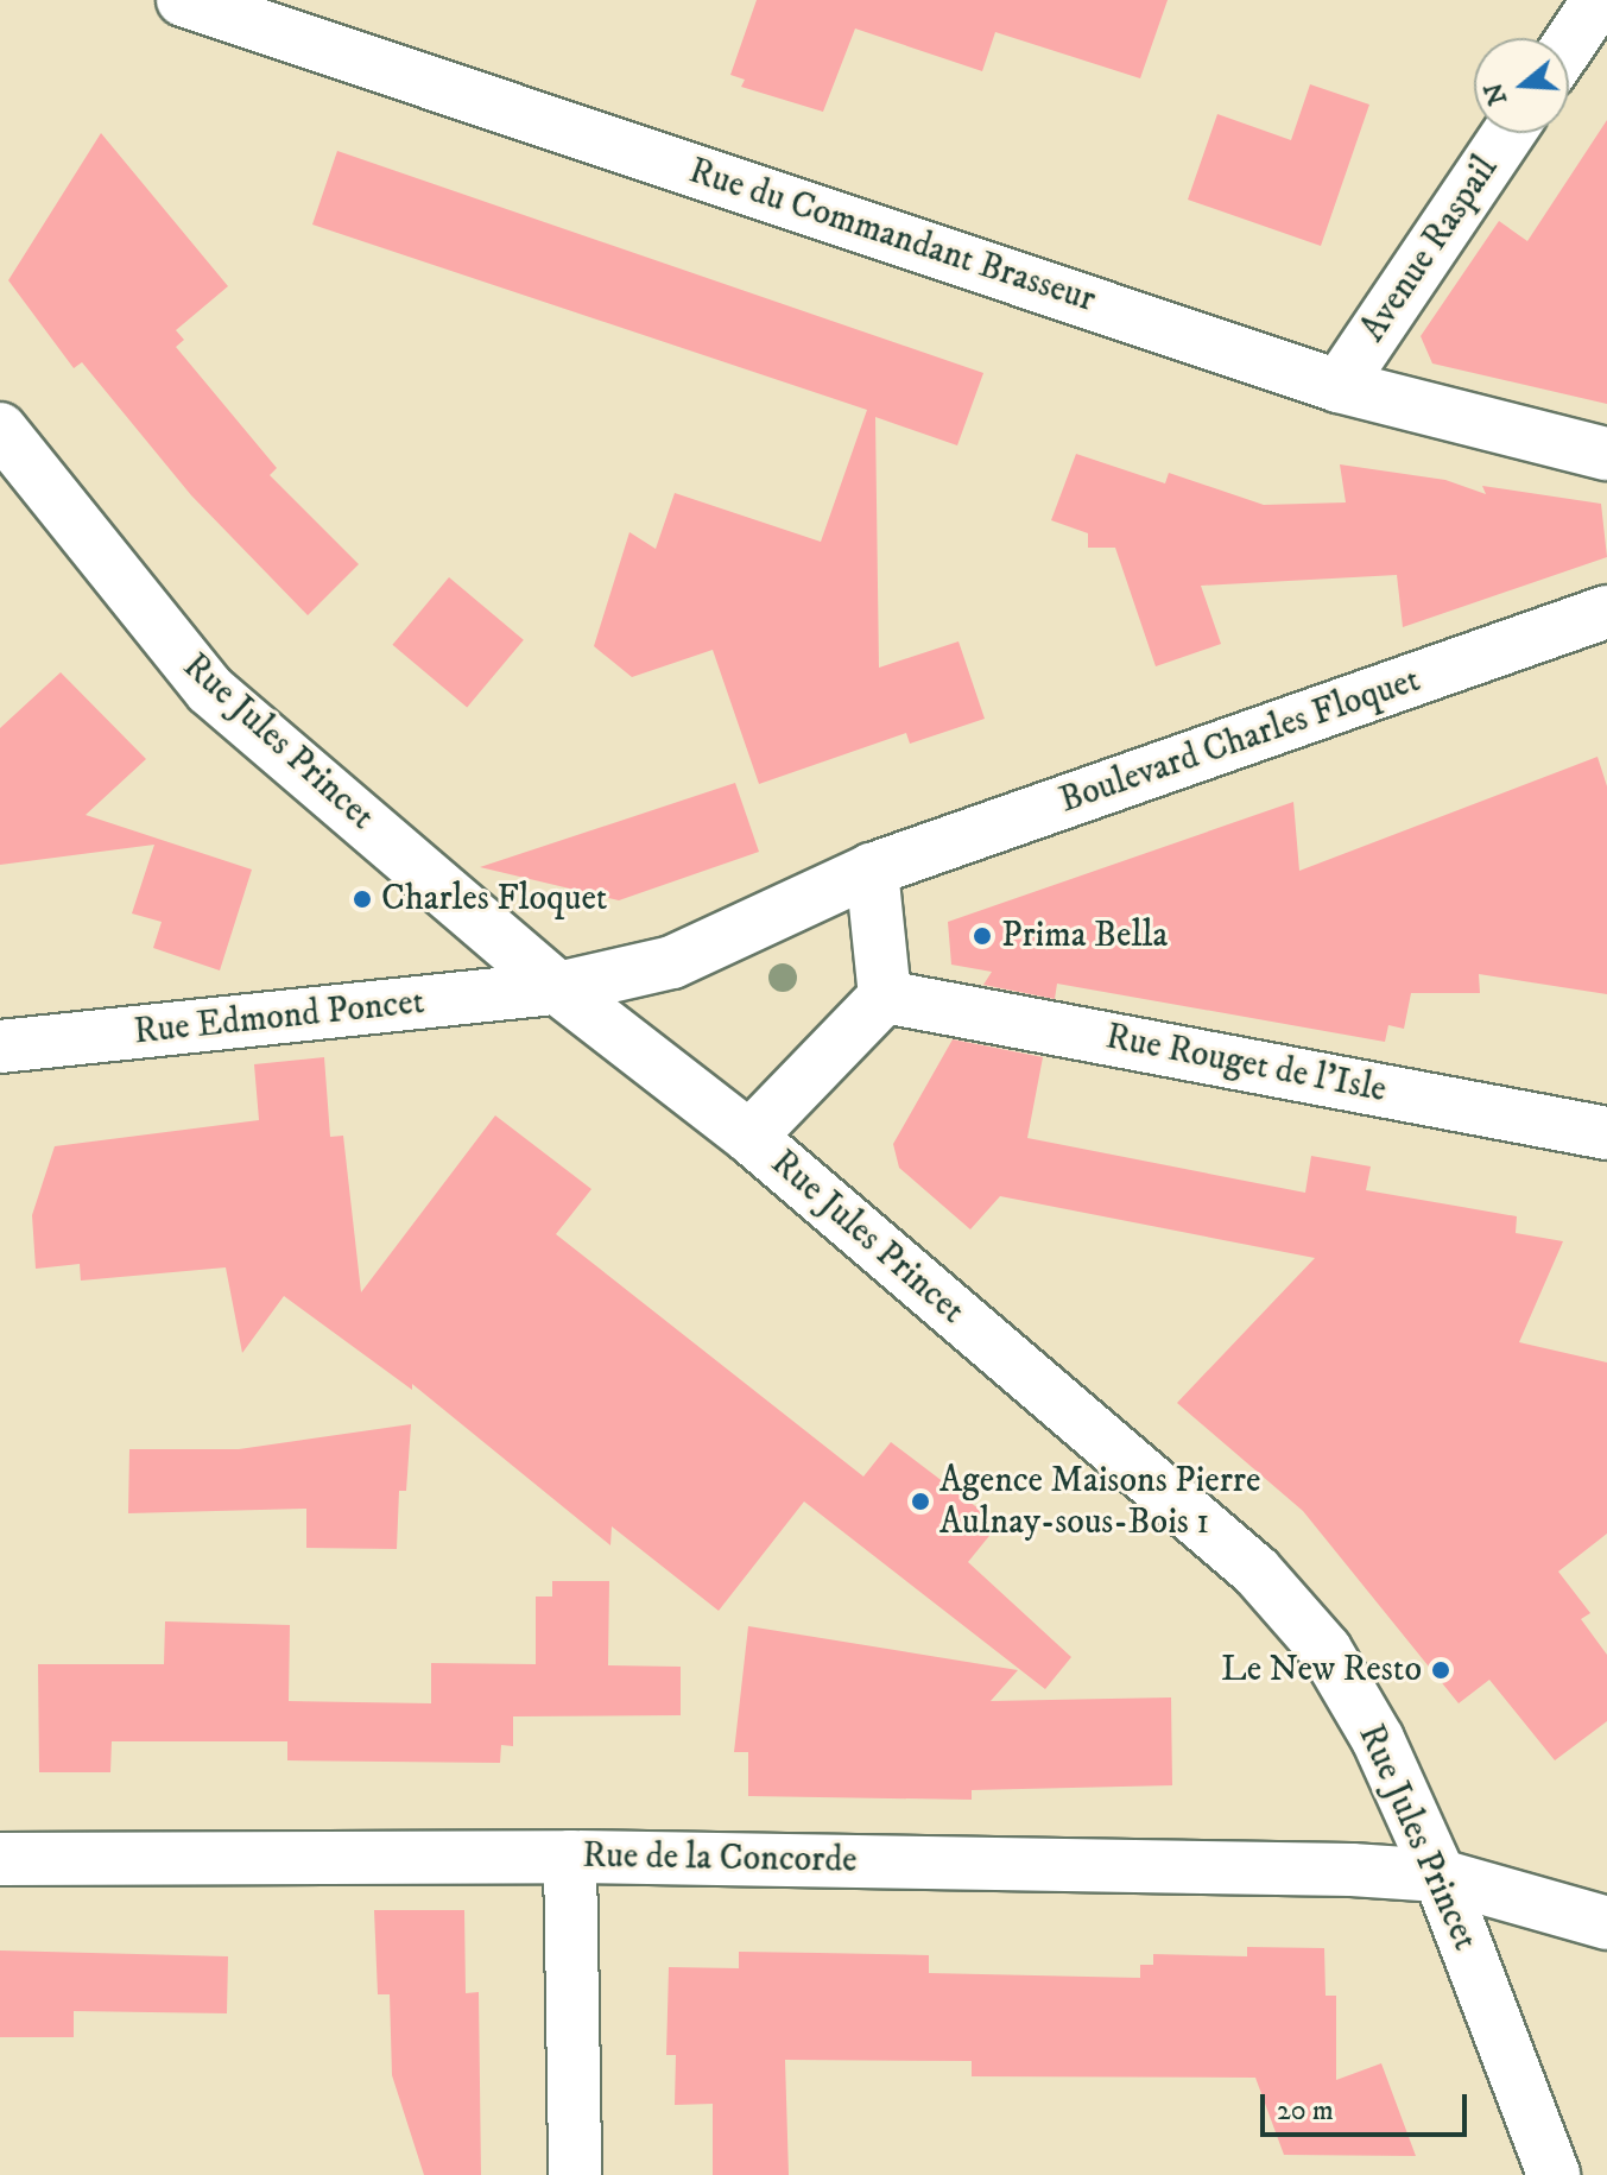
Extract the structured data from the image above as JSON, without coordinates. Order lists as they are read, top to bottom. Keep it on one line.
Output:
{"streets":{"street":["Rue du Commandant Brasseur","Avenue Raspail","Boulevard Charles Floquet","Rue Jules Princet","Rue Edmond Poncet","Rue Rouget de l'Isle","Rue de la Concorde"]},"crossings":[["Rue du Commandant Brasseur","Avenue Raspail"],["Boulevard Charles Floquet","Rue Jules Princet"],["Boulevard Charles Floquet","Rue Edmond Poncet"],["Rue Jules Princet","Rue Edmond Poncet"],["Rue Jules Princet","Rue de la Concorde"]],"places":["Charles Floquet","Prima Bella","Agence Maisons Pierre Aulnay-sous-Bois 1","Le New Resto"],"scale_bar":"20 m","north":"left"}
